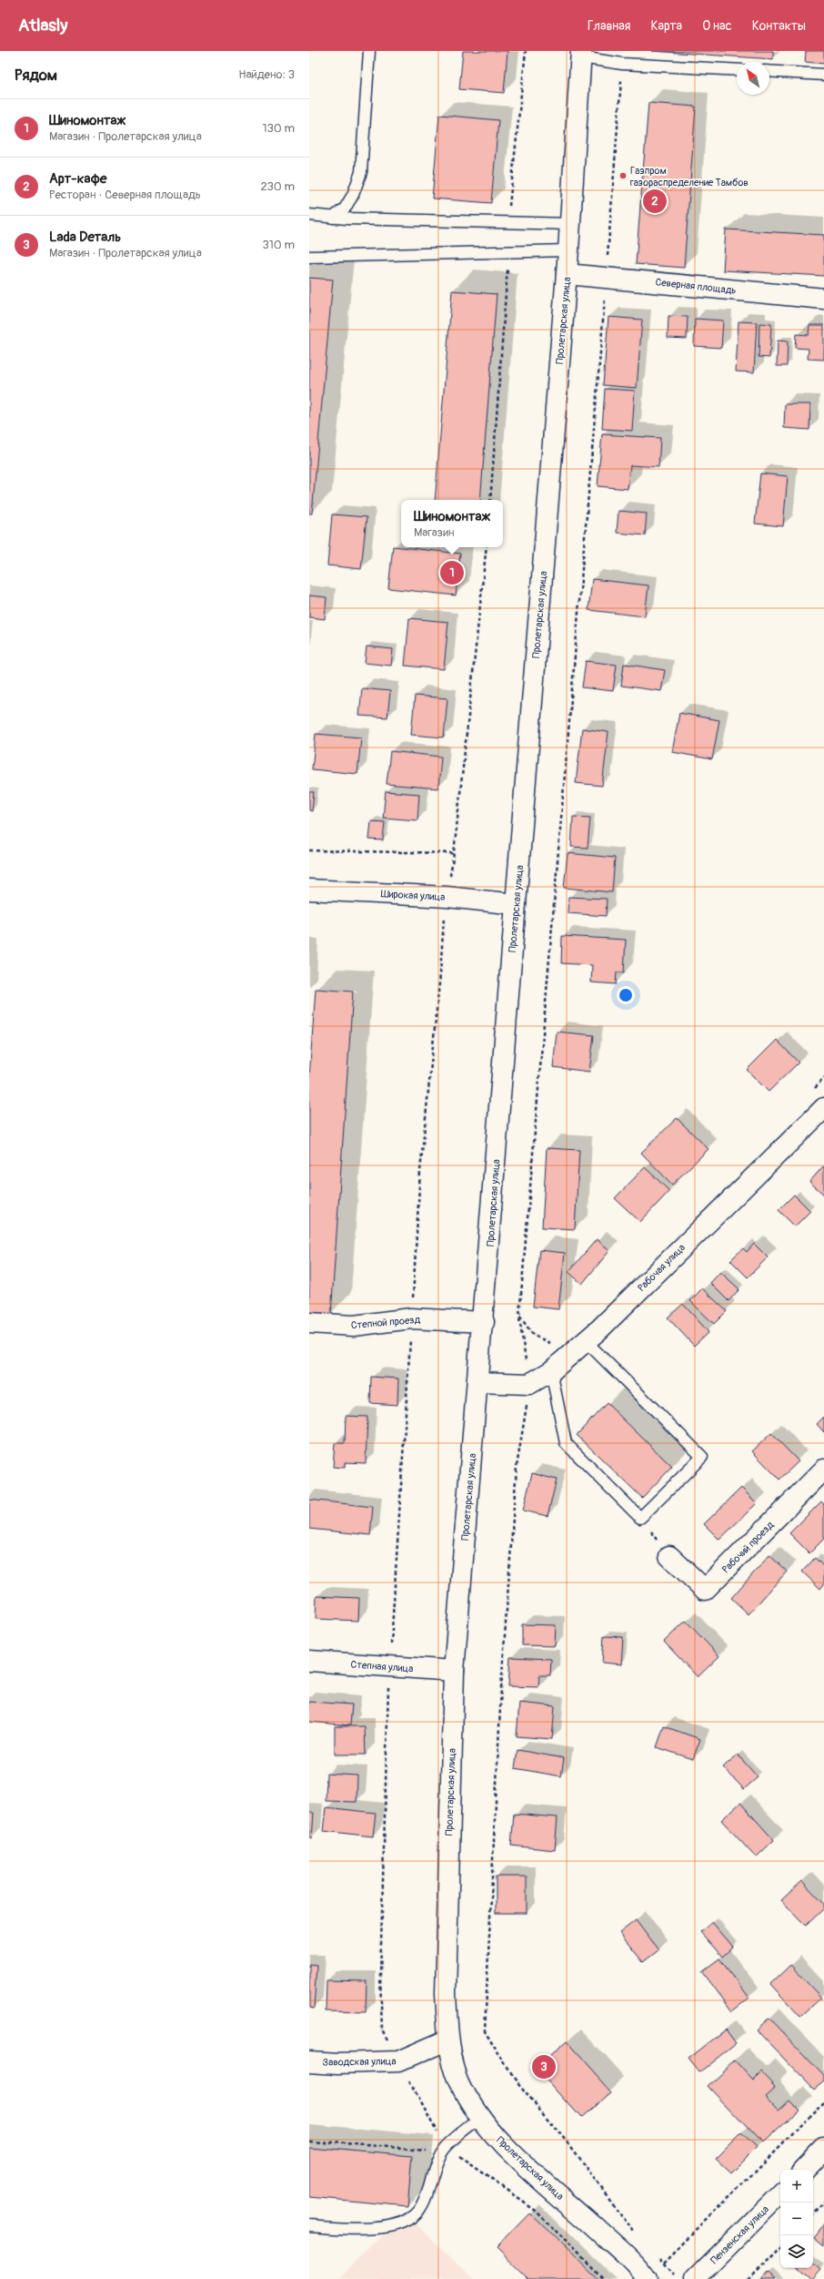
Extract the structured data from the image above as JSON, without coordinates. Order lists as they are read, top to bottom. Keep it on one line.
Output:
{"streets":{"main road":["Северная площадь","Пролетарская улица","Широкая улица","Рабочая улица","Степной проезд","Рабочий проезд","Степная улица","Заводская улица","Пензенская улица"]},"crossings":[["Северная площадь","Пролетарская улица"],["Пролетарская улица","Широкая улица"],["Пролетарская улица","Степной проезд"],["Пролетарская улица","Степная улица"],["Пролетарская улица","Заводская улица"]],"places":["Газпром газораспределение Тамбов"],"north":"top left","page":{"header":"Atlasly","nav":["Главная","Карта","О нас","Контакты"],"heading":["Рядом","Найдено: 3"],"list":[{"mark":"1","name":"Шиномонтаж","note":"Магазин · Пролетарская улица","value":"130 m"},{"mark":"2","name":"Арт-кафе","note":"Ресторан · Северная площадь","value":"230 m"},{"mark":"3","name":"Lada Dеталь","note":"Магазин · Пролетарская улица","value":"310 m"}],"pins":["2","1","3"],"popup":["Шиномонтаж","Магазин"],"map_buttons":["+","−"]}}
